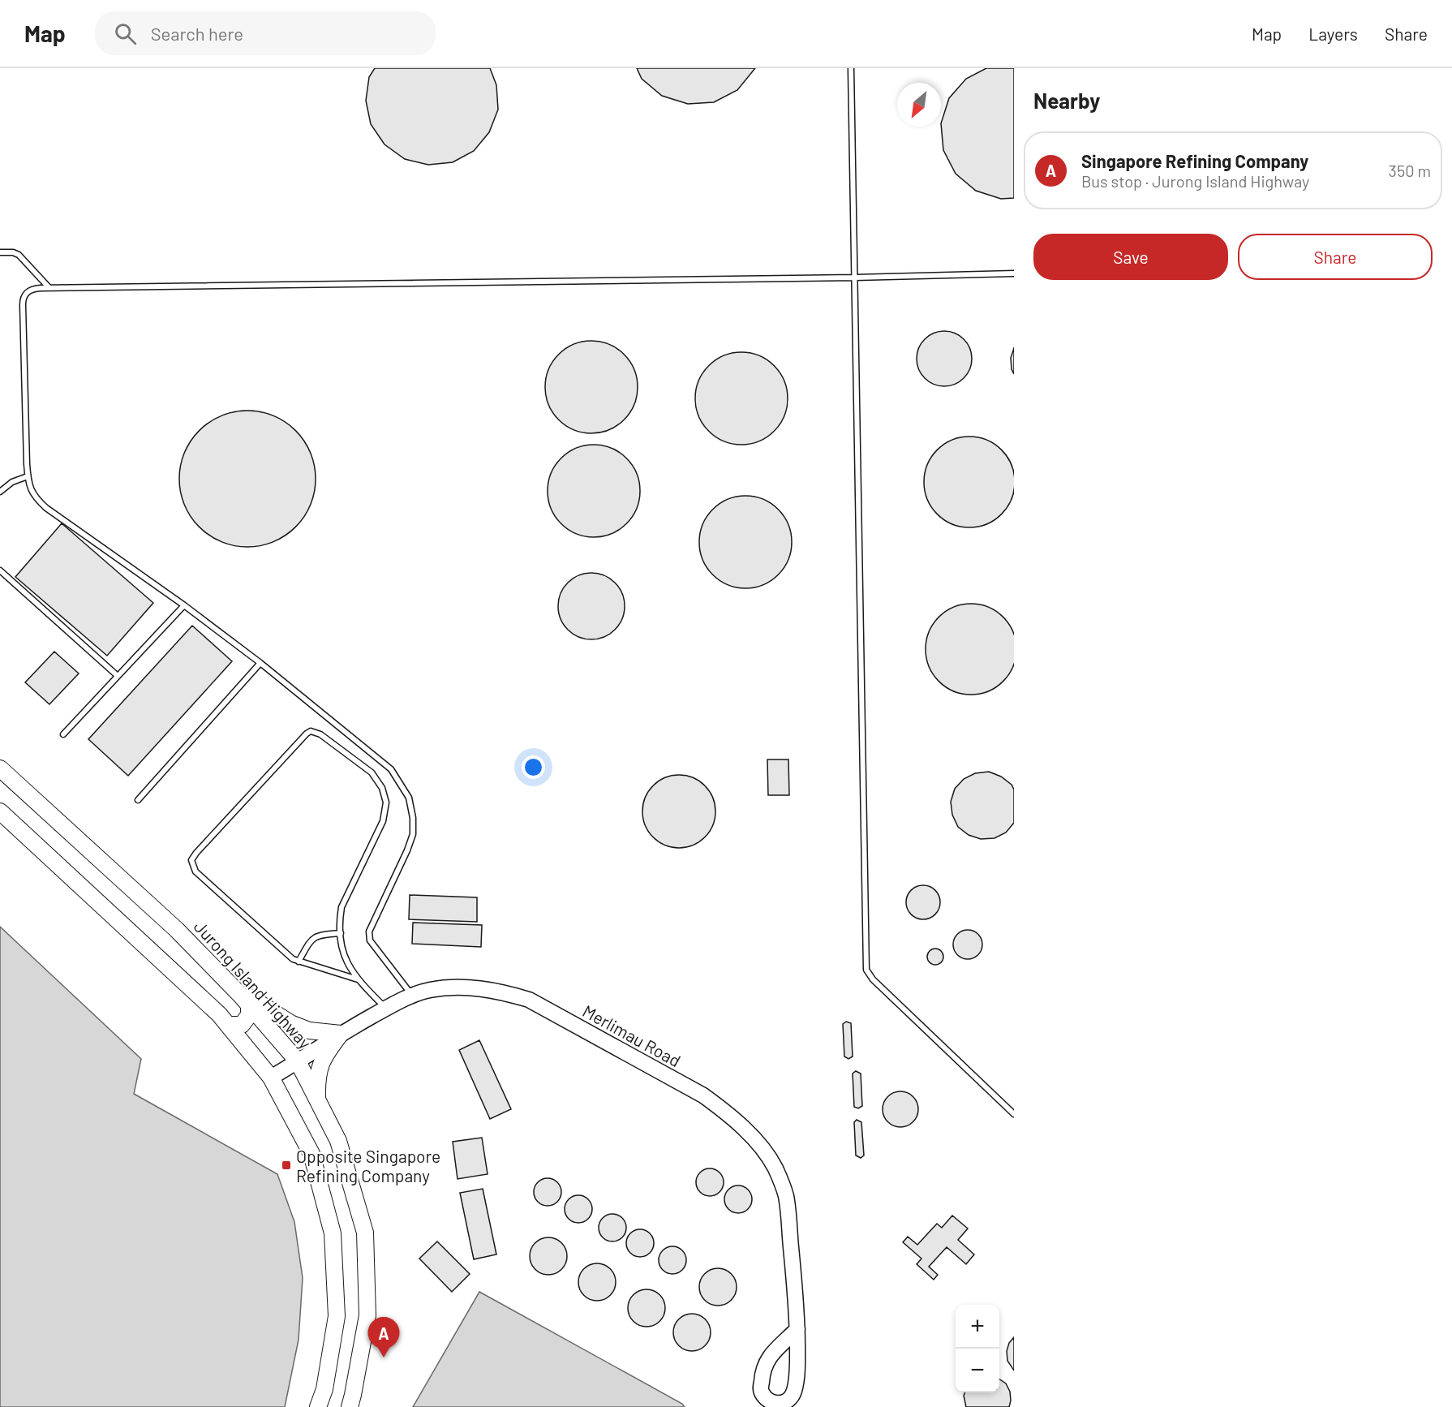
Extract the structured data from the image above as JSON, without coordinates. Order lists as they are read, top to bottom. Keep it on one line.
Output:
{"streets":{"main road":["Jurong Island Highway"],"street":["Merlimau Road"]},"crossings":[["Jurong Island Highway","Merlimau Road"]],"places":{"transit":["Opposite Singapore Refining Company"]},"north":"bottom left","page":{"header":"Map","search":"Search here","nav":["Map","Layers","Share"],"heading":"Nearby","list":[{"mark":"A","name":"Singapore Refining Company","note":"Bus stop · Jurong Island Highway","value":"350 m"}],"buttons":["Save","Share"],"map_buttons":["+","−"],"pins":"A"}}
